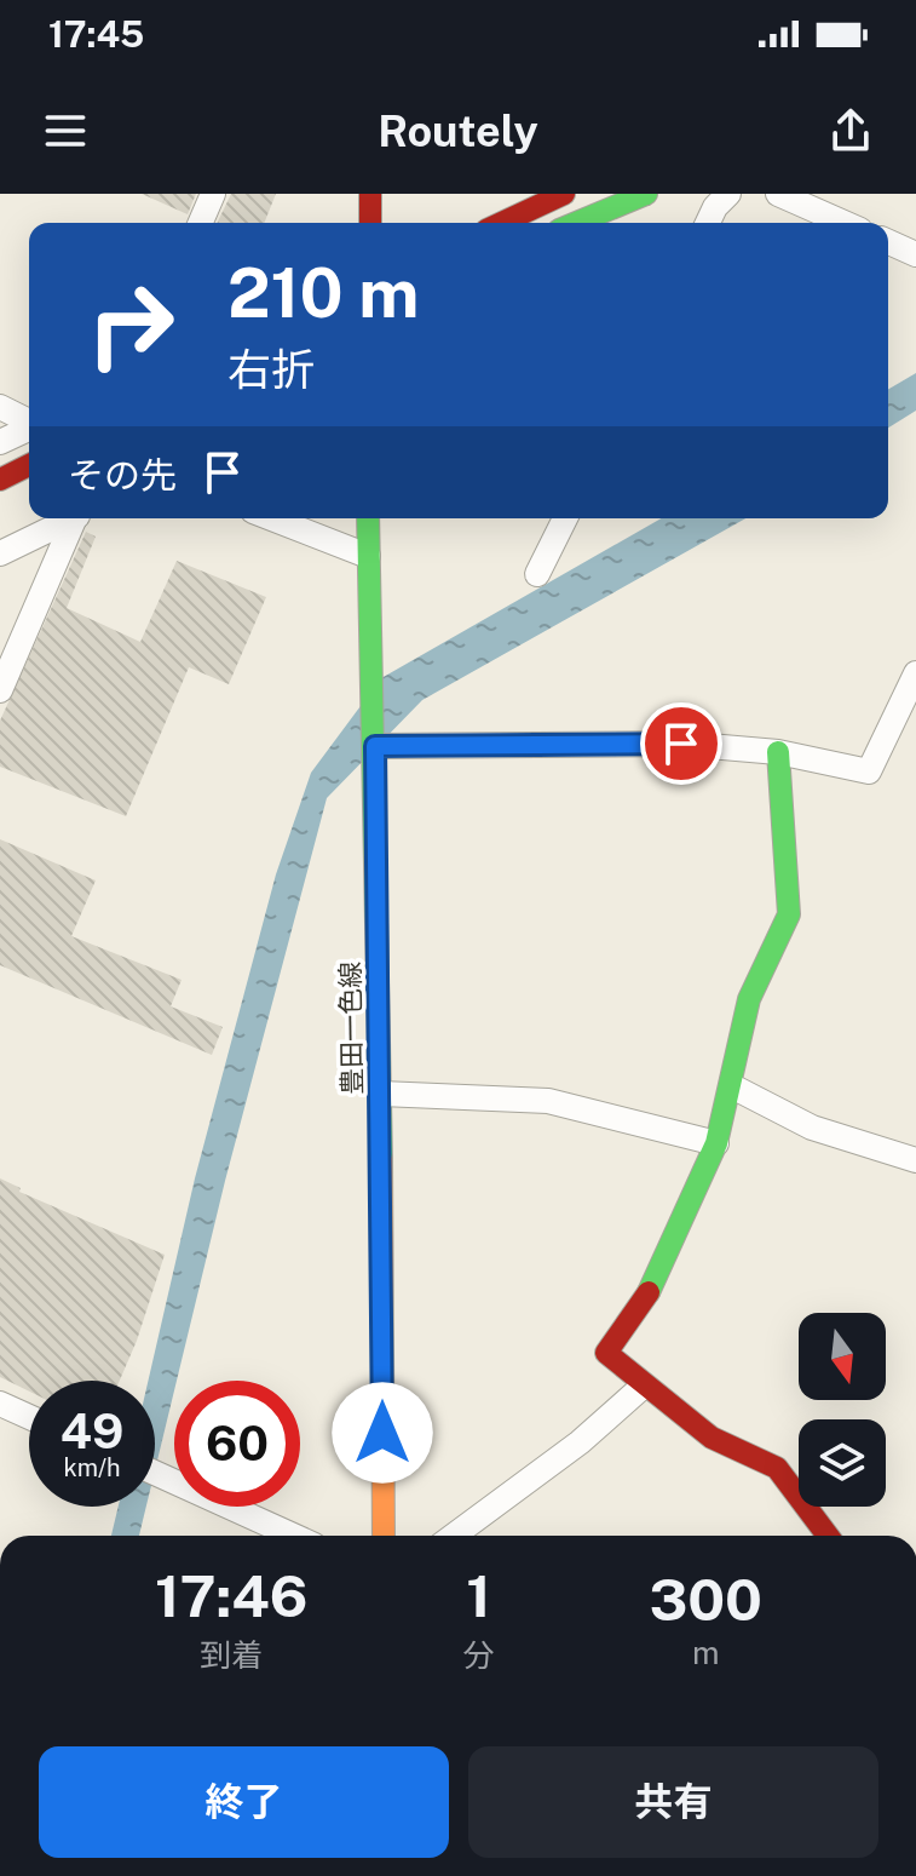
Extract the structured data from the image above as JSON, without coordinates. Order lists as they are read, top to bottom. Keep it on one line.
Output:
{"streets":{"main road":["豊田一色線"]},"north":"bottom","page":{"status":"17:45","header":"Routely","turn":["210 m","右折"],"then":"その先","speed":"49 km/h","limit":"60","eta":["17:46","到着","1","分","300","m"],"buttons":["終了","共有"]}}
